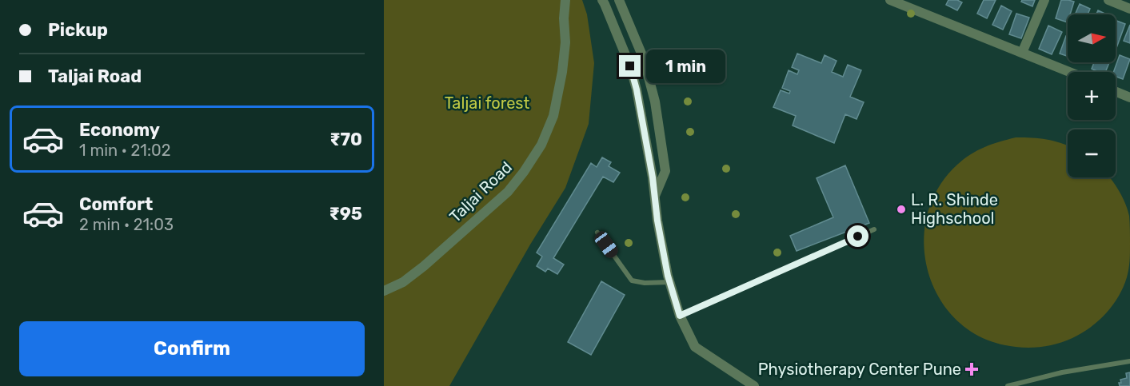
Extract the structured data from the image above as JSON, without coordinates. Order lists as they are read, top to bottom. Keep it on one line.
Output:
{"streets":{"street":["Taljai Road"]},"parks":["Taljai forest"],"places":{"other":["L. R. Shinde Highschool"],"health":["Physiotherapy Center Pune"]},"north":"right","page":{"banner":["Pickup","Taljai Road"],"map_buttons":["+","−"],"bubble":"1 min","list":[{"name":"Economy","note":"1 min · 21:02","value":"₹70"},{"name":"Comfort","note":"2 min · 21:03","value":"₹95"}],"buttons":"Confirm"}}
